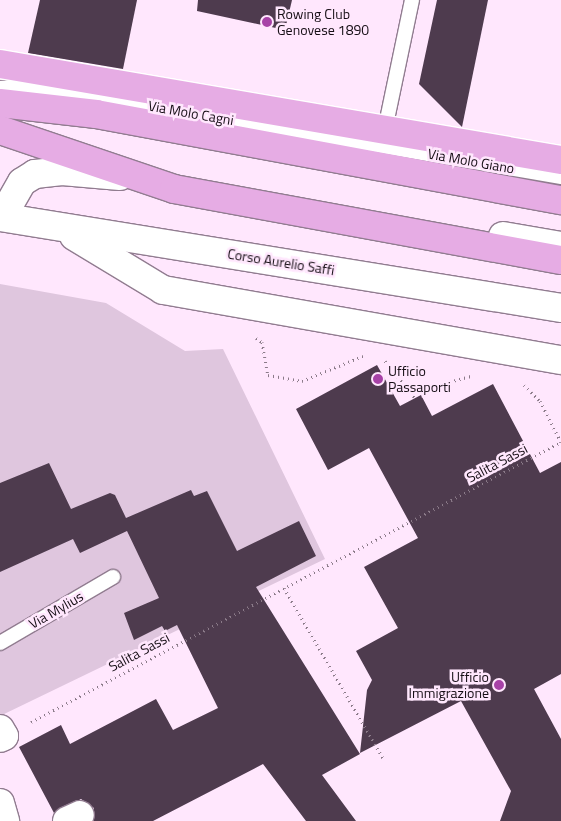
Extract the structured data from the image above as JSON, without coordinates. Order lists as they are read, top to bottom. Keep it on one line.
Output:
{"streets":{"main road":["Corso Aurelio Saffi"],"lane":["Via Molo Cagni","Via Molo Giano","Via Mylius"],"path":["Salita Sassi"]},"crossings":[["Via Molo Cagni","Via Molo Giano"]],"places":["Rowing Club Genovese 1890","Ufficio Passaporti","Ufficio Immigrazione"]}
